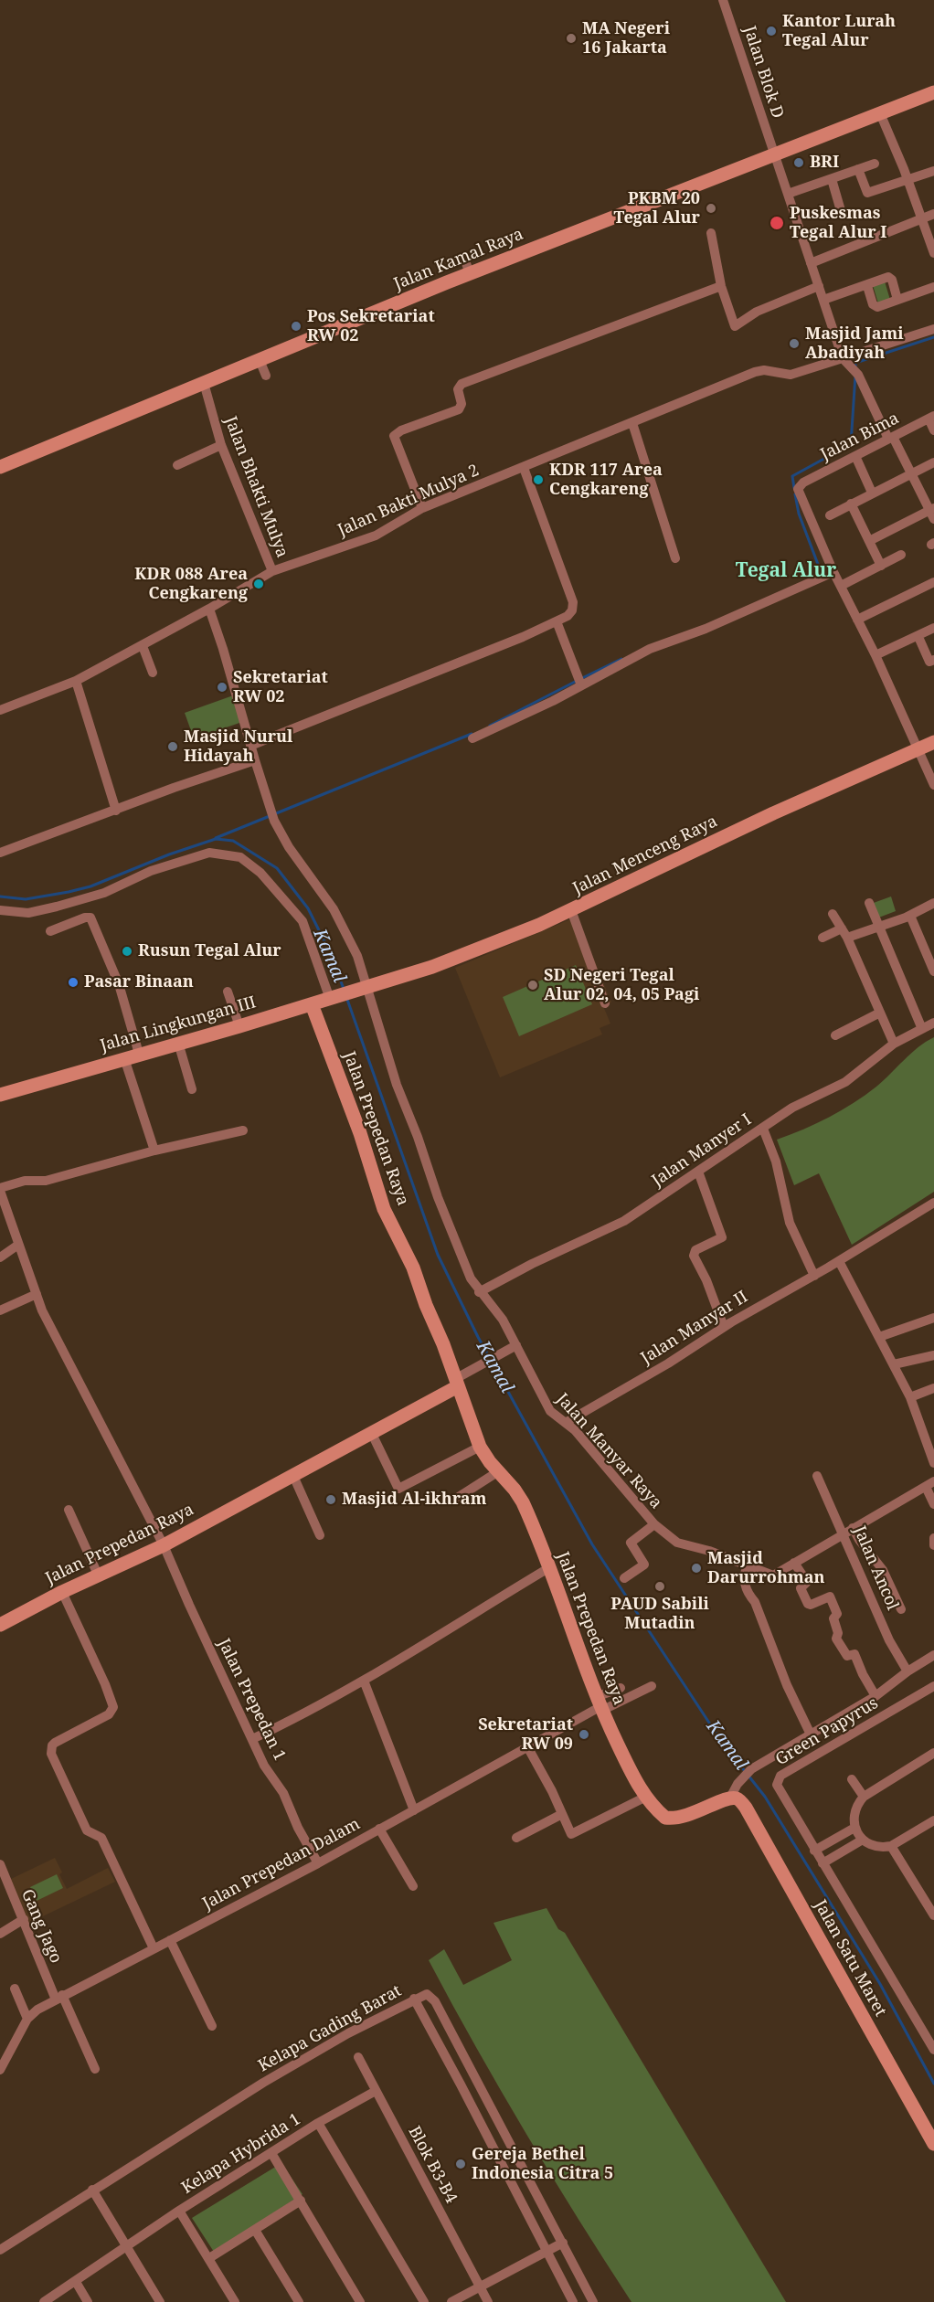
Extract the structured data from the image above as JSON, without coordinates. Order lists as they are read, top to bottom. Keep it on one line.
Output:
{"streets":{"street":["Jalan Blok D","Jalan Kamal Raya","Jalan Bima","Jalan Bhakti Mulya","Jalan Bakti Mulya 2","Jalan Menceng Raya","Jalan Lingkungan III","Jalan Prepedan Raya","Jalan Manyer I","Jalan Manyar II","Jalan Manyar Raya","Jalan Ancol","Jalan Prepedan 1","Green Papyrus","Jalan Prepedan Dalam","Gang Jago","Jalan Satu Maret","Kelapa Gading Barat","Kelapa Hybrida 1","Blok B3-B4"]},"crossings":[["Jalan Blok D","Jalan Kamal Raya"],["Jalan Blok D","Jalan Bakti Mulya 2"],["Jalan Kamal Raya","Jalan Bhakti Mulya"],["Jalan Bhakti Mulya","Jalan Bakti Mulya 2"],["Jalan Menceng Raya","Jalan Lingkungan III"],["Jalan Menceng Raya","Jalan Manyar Raya"],["Jalan Lingkungan III","Jalan Prepedan Raya"],["Jalan Lingkungan III","Jalan Manyar Raya"],["Jalan Prepedan Raya","Jalan Prepedan 1"],["Jalan Prepedan Raya","Jalan Prepedan Dalam"],["Jalan Prepedan Raya","Jalan Satu Maret"],["Jalan Manyer I","Jalan Manyar Raya"],["Jalan Manyar II","Jalan Manyar Raya"],["Jalan Manyar Raya","Jalan Ancol"],["Jalan Prepedan 1","Jalan Prepedan Dalam"],["Jalan Prepedan Dalam","Gang Jago"],["Kelapa Hybrida 1","Blok B3-B4"]],"districts":["Tegal Alur"],"water":["Kamal"],"places":["Kantor Lurah Tegal Alur","MA Negeri 16 Jakarta","BRI","PKBM 20 Tegal Alur","Puskesmas Tegal Alur I","Pos Sekretariat RW 02","Masjid Jami Abadiyah","KDR 117 Area Cengkareng","KDR 088 Area Cengkareng","Sekretariat RW 02","Masjid Nurul Hidayah","Rusun Tegal Alur","Pasar Binaan","SD Negeri Tegal Alur 02, 04, 05 Pagi","Masjid Al-ikhram","Masjid Darurrohman","PAUD Sabili Mutadin","Sekretariat RW 09","Gereja Bethel Indonesia Citra 5"]}
